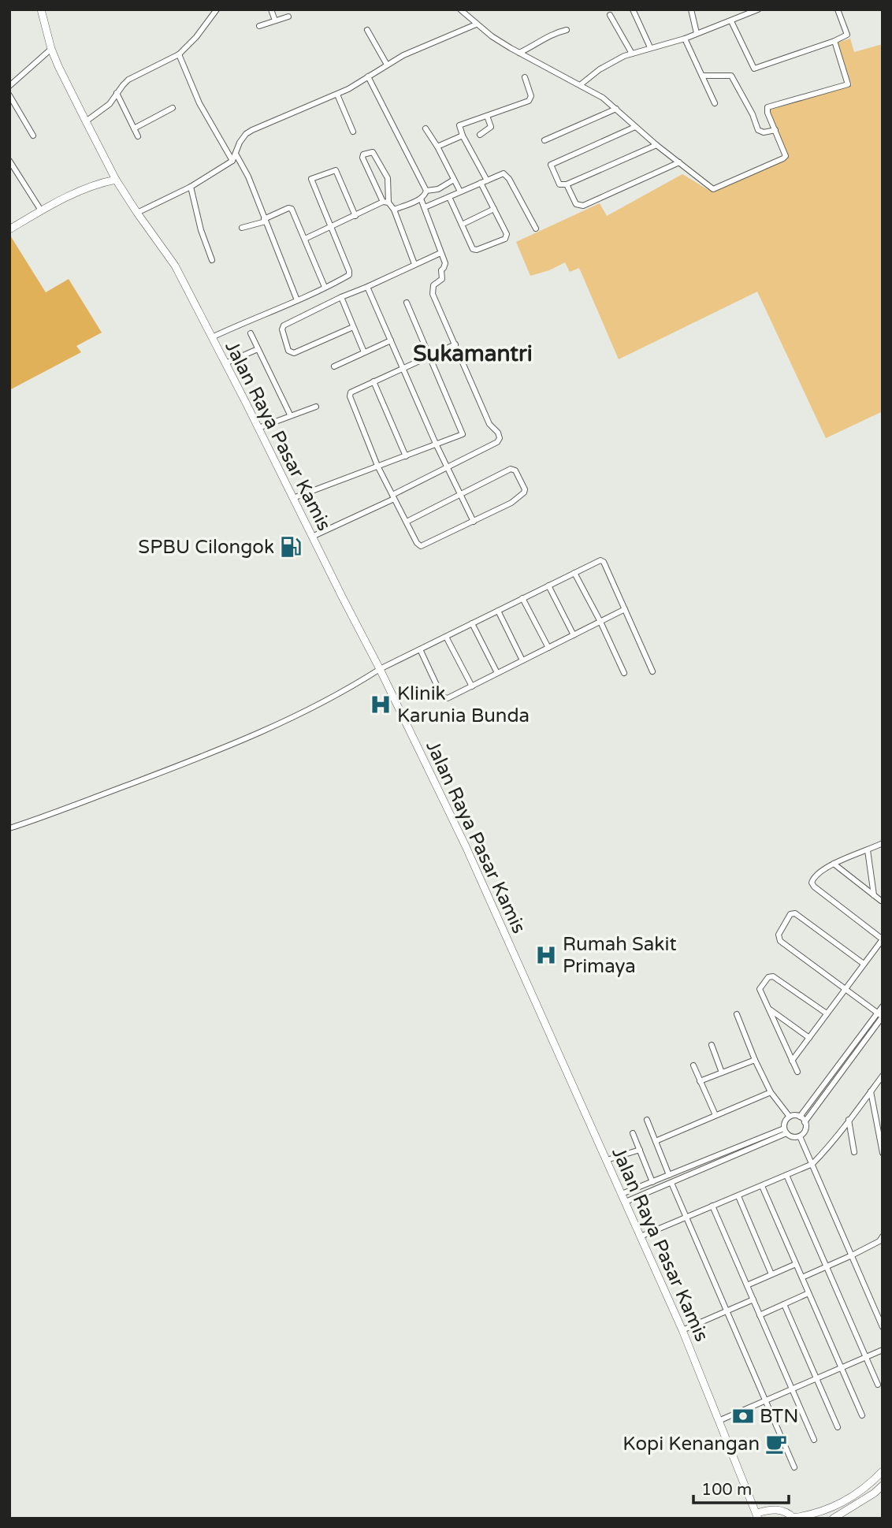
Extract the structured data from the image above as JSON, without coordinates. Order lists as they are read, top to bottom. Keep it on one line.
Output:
{"streets":{"main road":["Jalan Raya Pasar Kamis"]},"districts":["Sukamantri"],"places":{"fuel station":["SPBU Cilongok"],"hospital":["Klinik Karunia Bunda","Rumah Sakit Primaya"],"bank":["BTN"],"cafe":["Kopi Kenangan"]},"scale_bar":"100 m"}
